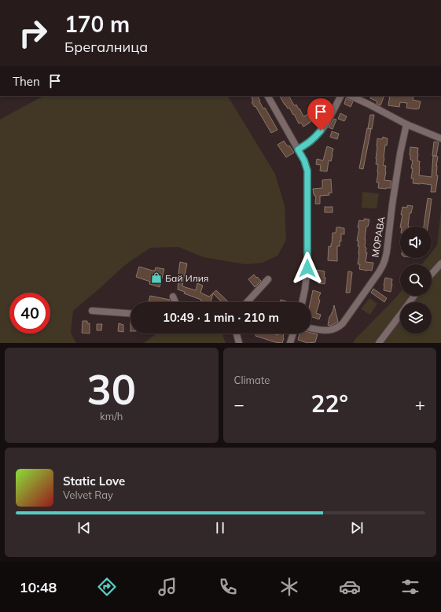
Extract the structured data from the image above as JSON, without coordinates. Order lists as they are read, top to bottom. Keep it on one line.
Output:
{"streets":{"street":["МОРАВА"]},"places":{"shop":["Бай Илия"]},"page":{"turn":["170 m","Брегалница"],"then":"Then","limit":"40","trip":"10:49 · 1 min · 210 m","tile":[["30","km/h"],"Climate"],"heat":["−","22°","+"],"song":["Static Love","Velvet Ray"],"tabs":"10:48"}}
